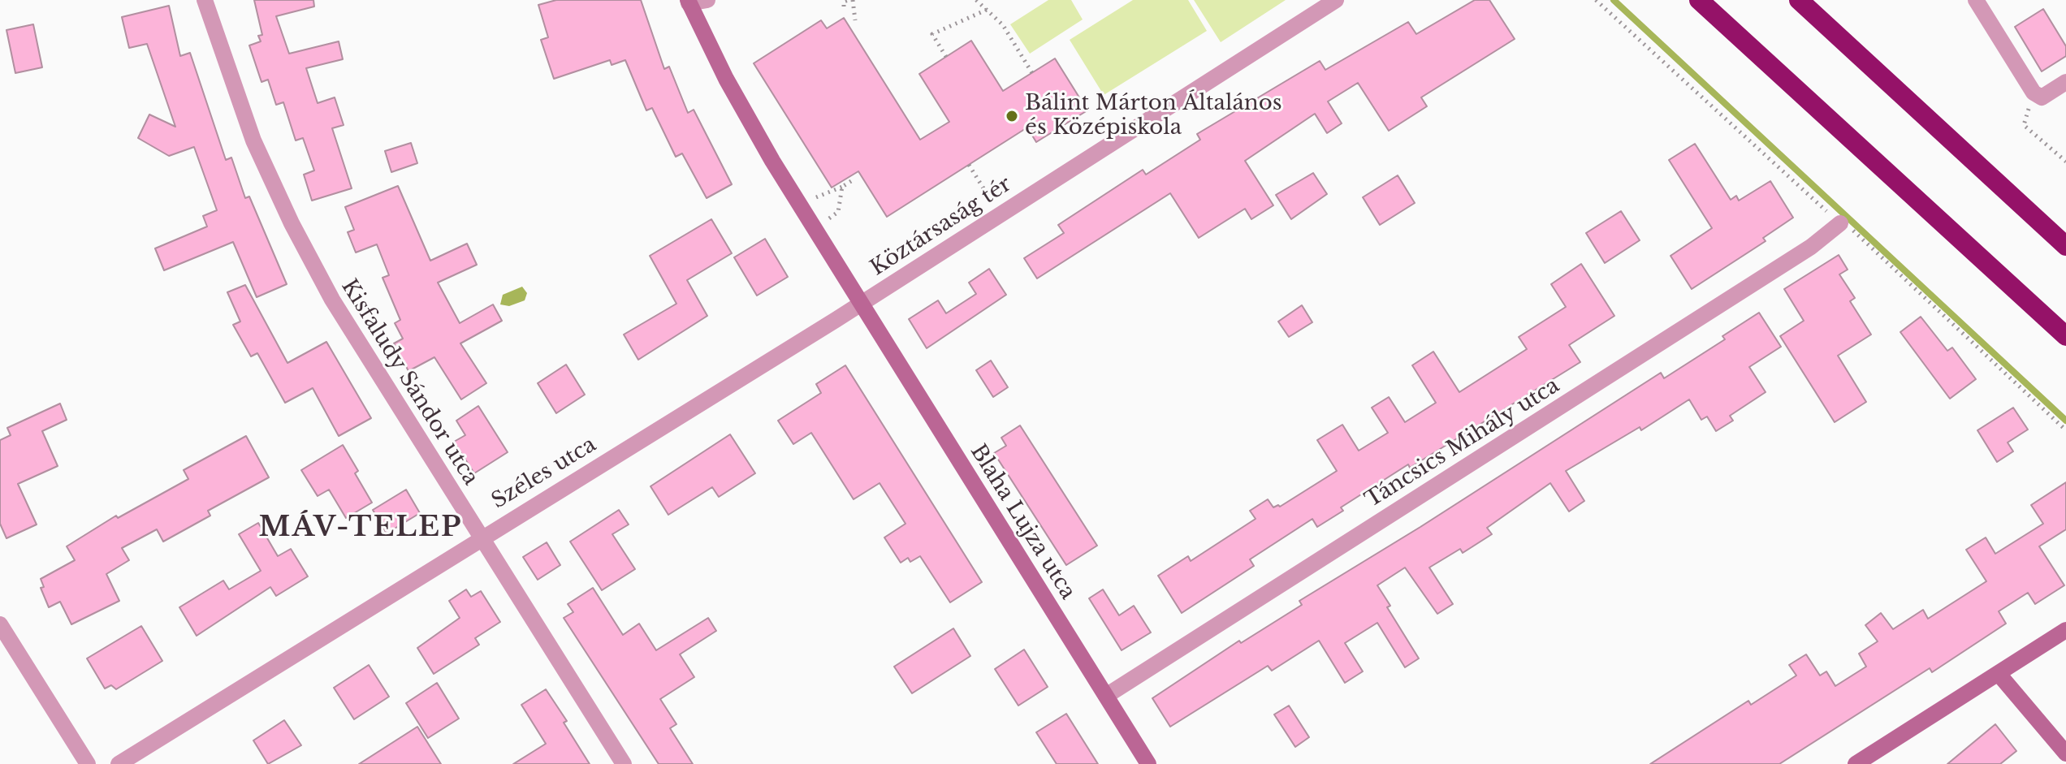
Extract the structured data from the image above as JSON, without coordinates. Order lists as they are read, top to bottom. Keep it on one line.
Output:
{"streets":{"street":["Köztársaság tér","Kisfaludy Sándor utca","Táncsics Mihály utca","Széles utca","Blaha Lujza utca"]},"crossings":[["Köztársaság tér","Széles utca"],["Köztársaság tér","Blaha Lujza utca"],["Kisfaludy Sándor utca","Széles utca"],["Táncsics Mihály utca","Blaha Lujza utca"],["Széles utca","Blaha Lujza utca"]],"districts":["MÁV-TELEP"],"places":["Bálint Márton Általános és Középiskola"]}
